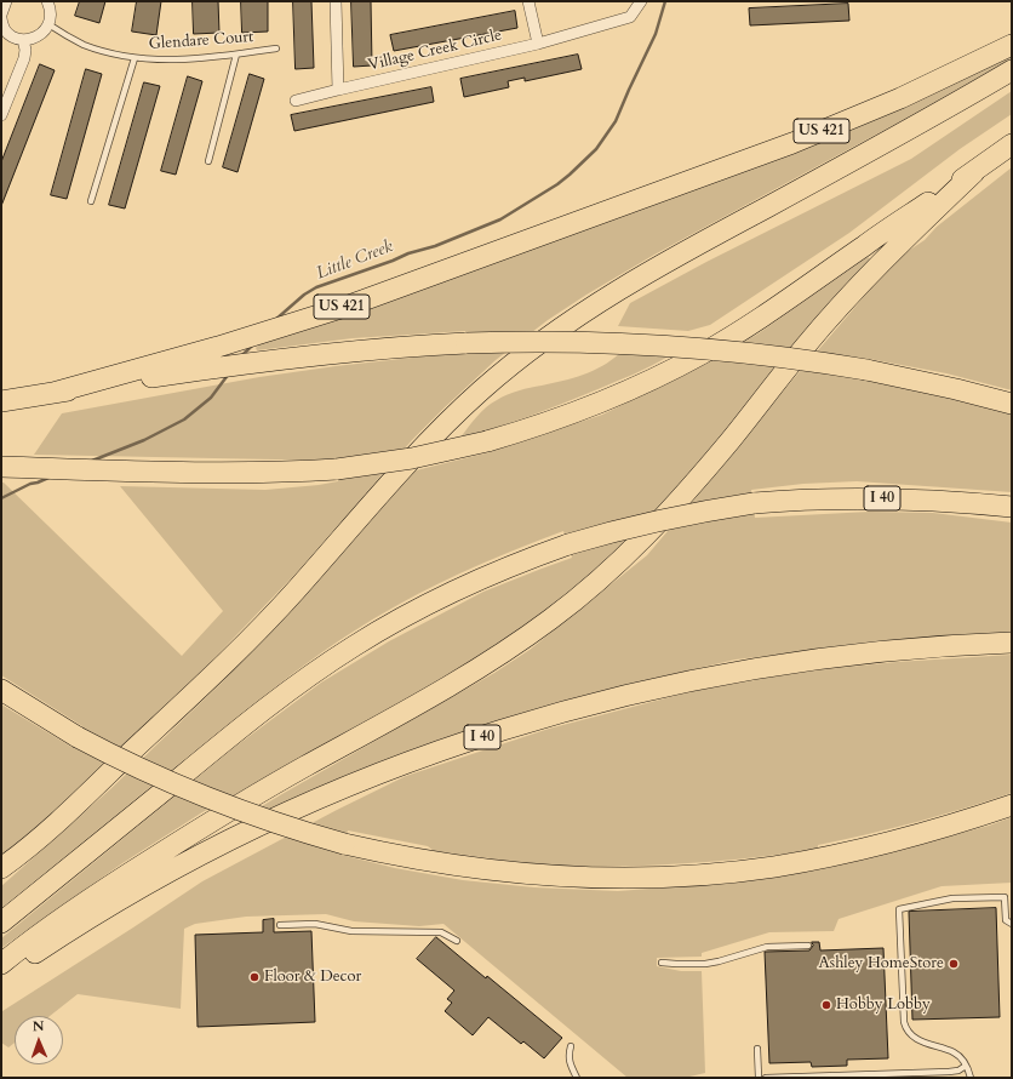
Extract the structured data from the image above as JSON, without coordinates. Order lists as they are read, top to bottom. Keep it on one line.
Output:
{"streets":{"highway":["US 421","I 40"],"street":["Village Creek Circle"],"lane":["Glendare Court"]},"water":["Little Creek"],"places":["Ashley HomeStore","Floor & Decor","Hobby Lobby"],"north":"top"}
